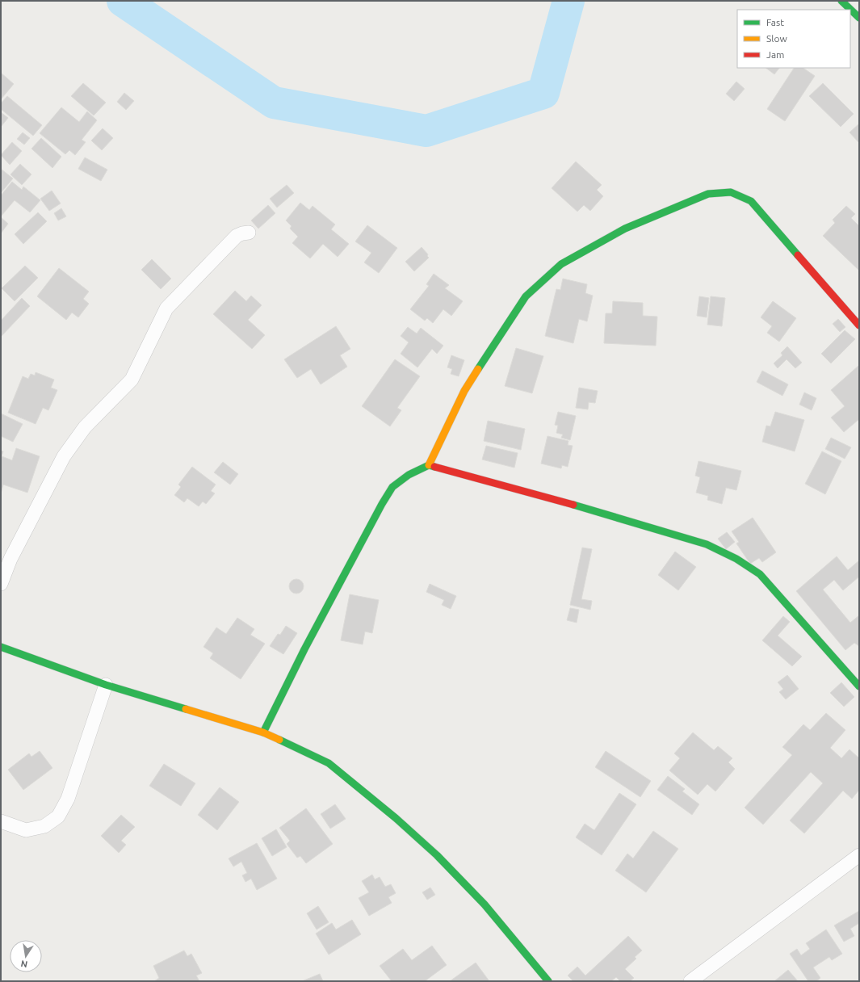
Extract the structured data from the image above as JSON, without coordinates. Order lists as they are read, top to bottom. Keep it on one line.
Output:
{"legend":["Fast","Slow","Jam"],"north":"bottom"}
